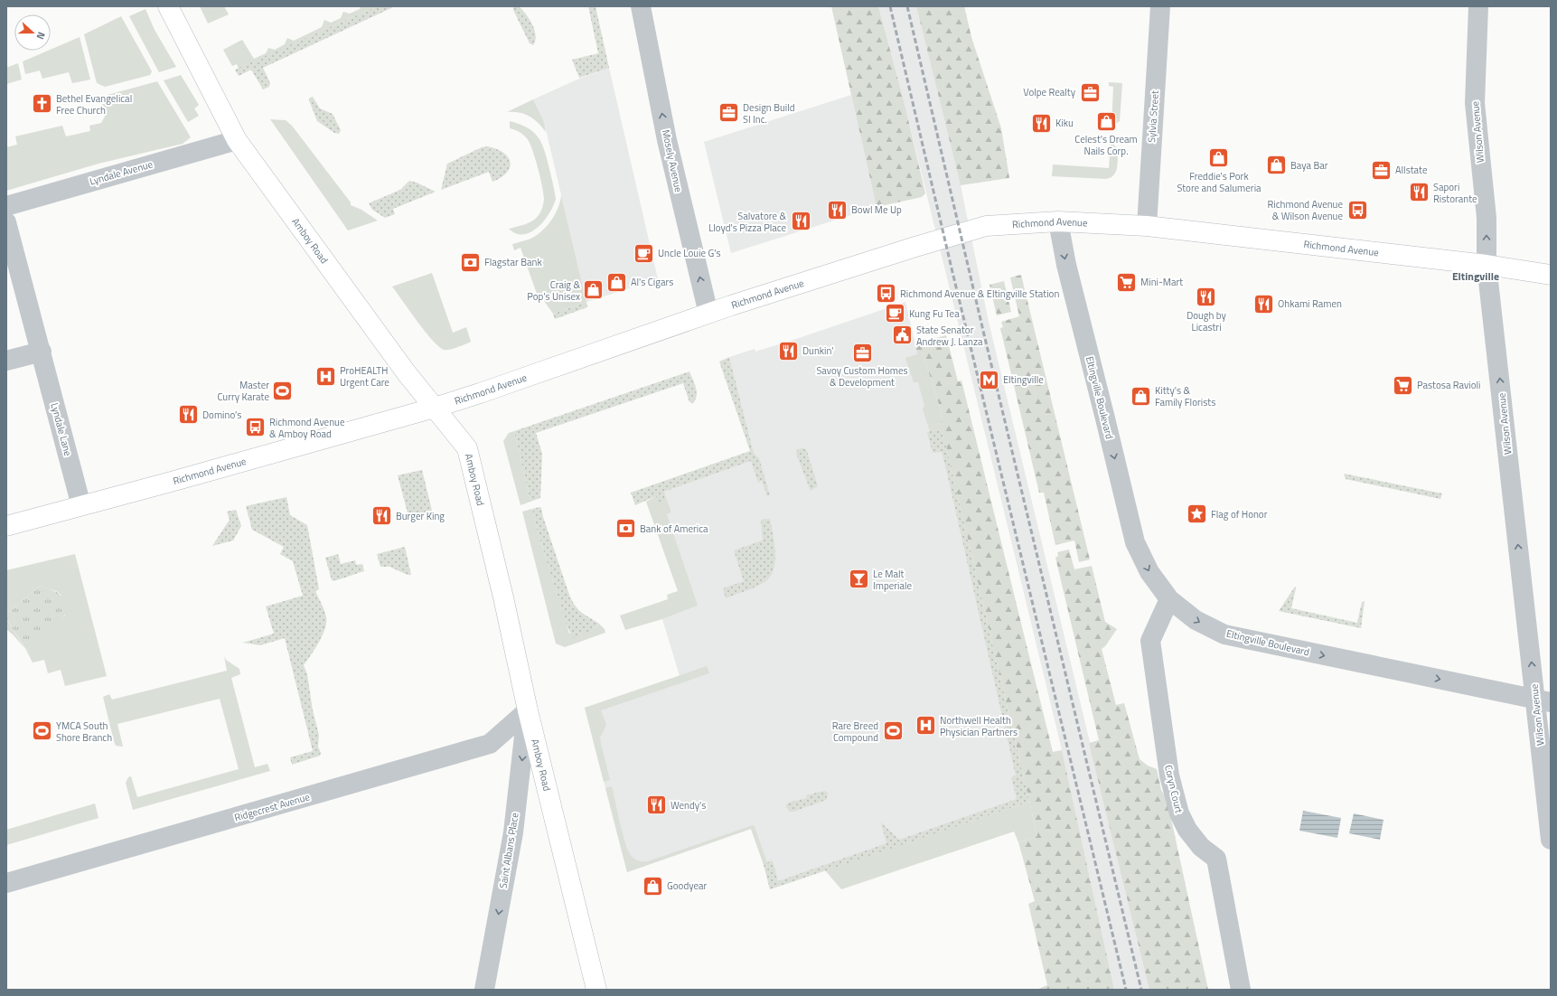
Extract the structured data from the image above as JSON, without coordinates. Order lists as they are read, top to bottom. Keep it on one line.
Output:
{"streets":{"main road":["Richmond Avenue","Amboy Road"],"street":["Sylvia Street","Wilson Avenue","Mosely Avenue","Lyndale Avenue","Eltingville Boulevard","Lyndale Lane","Coryn Court","Ridgecrest Avenue","Saint Albans Place"]},"crossings":[["Sylvia Street","Richmond Avenue"],["Wilson Avenue","Richmond Avenue"],["Wilson Avenue","Eltingville Boulevard"],["Mosely Avenue","Richmond Avenue"],["Lyndale Avenue","Amboy Road"],["Richmond Avenue","Amboy Road"],["Richmond Avenue","Eltingville Boulevard"],["Richmond Avenue","Lyndale Lane"],["Amboy Road","Ridgecrest Avenue"],["Amboy Road","Saint Albans Place"],["Eltingville Boulevard","Coryn Court"],["Ridgecrest Avenue","Saint Albans Place"]],"one_way":["Wilson Avenue","Mosely Avenue","Eltingville Boulevard","Saint Albans Place"],"districts":["Eltingville"],"places":{"office":["Volpe Realty","Design Build SI Inc.","Allstate","Savoy Custom Homes & Development"],"church":["Bethel Evangelical Free Church"],"shop":["Celest's Dream Nails Corp.","Freddie's Pork Store and Salumeria","Baya Bar","Al's Cigars","Craig & Pop's Unisex","Kitty's & Family Florists","Goodyear"],"restaurant":["Kiku","Sapori Ristorante","Bowl Me Up","Salvatore & Lloyd's Pizza Place","Dough by Licastri","Ohkami Ramen","Dunkin'","Domino's","Burger King","Wendy's"],"bus stop":["Richmond Avenue & Wilson Avenue","Richmond Avenue & Eltingville Station","Richmond Avenue & Amboy Road"],"cafe":["Uncle Louie G's","Kung Fu Tea"],"bank":["Flagstar Bank","Bank of America"],"supermarket":["Mini-Mart","Pastosa Ravioli"],"public building":["State Senator Andrew J. Lanza"],"hospital":["ProHEALTH Urgent Care","Northwell Health Physician Partners"],"metro station":["Eltingville"],"sports":["Master Curry Karate","YMCA South Shore Branch","Rare Breed Compound"],"place":["Flag of Honor"],"bar":["Le Malt Imperiale"]},"north":"right"}
